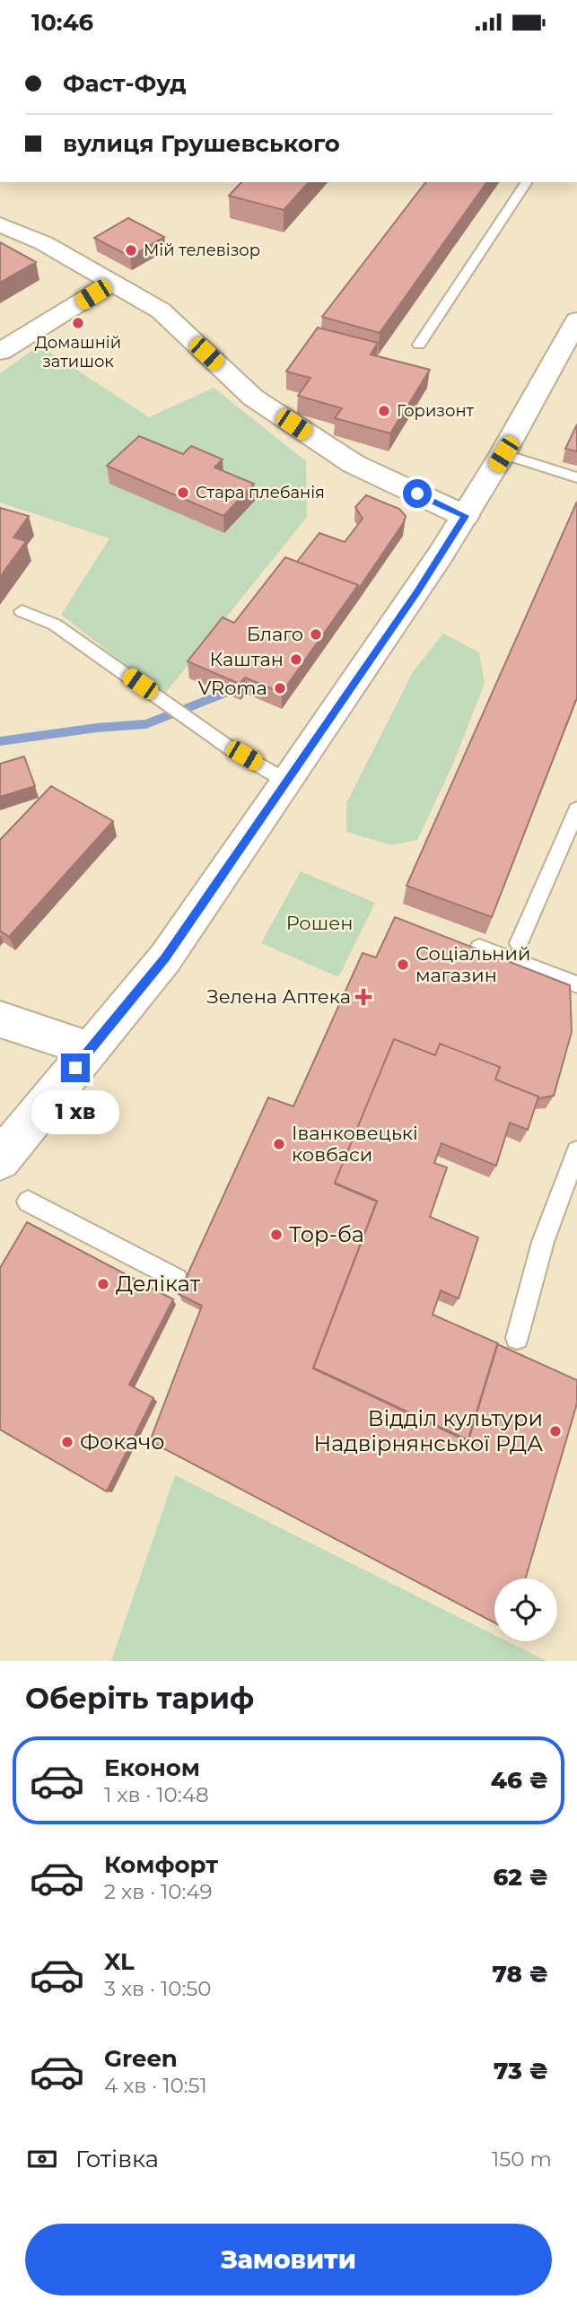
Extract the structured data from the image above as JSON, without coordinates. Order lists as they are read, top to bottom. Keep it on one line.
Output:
{"parks":["Рошен"],"places":{"other":["Мій телевізор","Домашній затишок","Горизонт","Стара плебанія","Благо","Каштан","VRoma","Соціальний магазин","Іванковецькі ковбаси","Тор-ба","Делікат","Відділ культури Надвірнянської РДА","Фокачо"],"health":["Зелена Аптека"]},"page":{"status":"10:46","banner":["Фаст-Фуд","вулиця Грушевського"],"bubble":"1 хв","heading":"Оберіть тариф","list":[{"name":"Економ","note":"1 хв · 10:48","value":"46 ₴"},{"name":"Комфорт","note":"2 хв · 10:49","value":"62 ₴"},{"name":"XL","note":"3 хв · 10:50","value":"78 ₴"},{"name":"Green","note":"4 хв · 10:51","value":"73 ₴"}],"pay":["Готівка","150 m"],"buttons":"Замовити"}}
